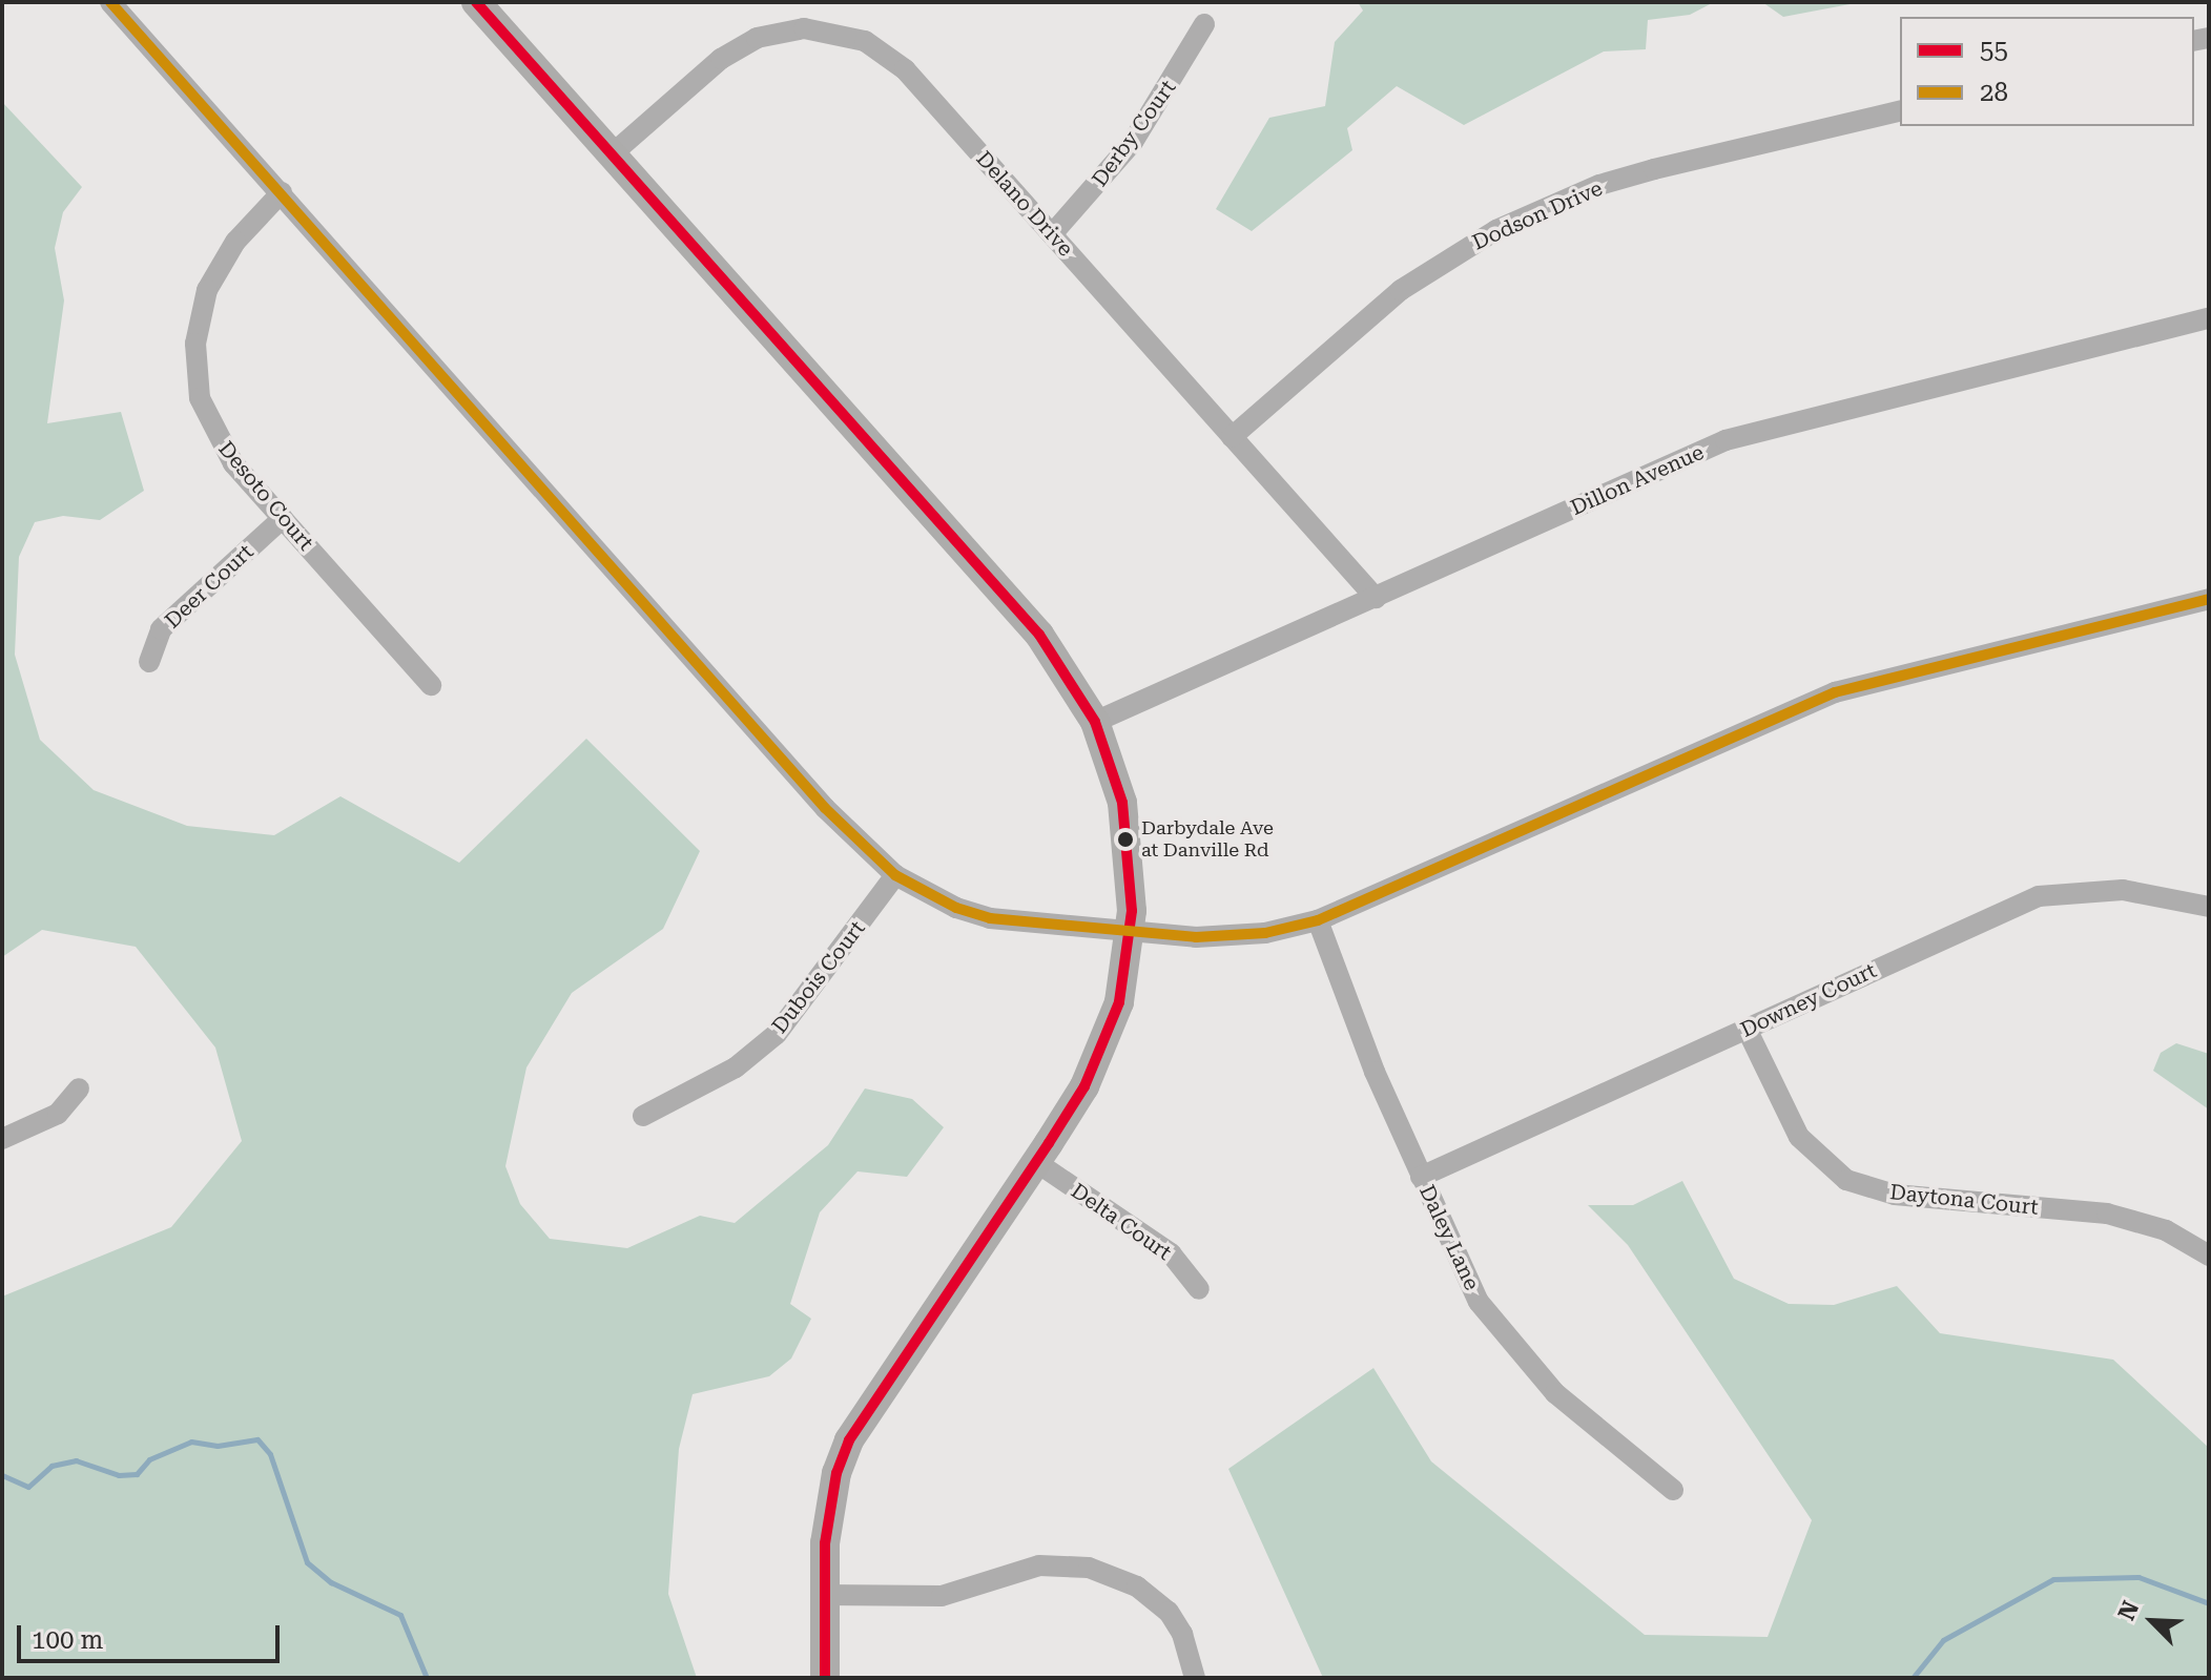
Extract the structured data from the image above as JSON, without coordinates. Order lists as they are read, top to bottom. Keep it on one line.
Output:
{"streets":{"street":["Derby Court","Delano Drive","Dodson Drive","Dillon Avenue","Desoto Court","Deer Court","Dubois Court","Downey Court","Daytona Court","Delta Court","Daley Lane"]},"crossings":[["Derby Court","Delano Drive"],["Delano Drive","Dodson Drive"],["Delano Drive","Dillon Avenue"],["Desoto Court","Deer Court"],["Downey Court","Daytona Court"],["Downey Court","Daley Lane"]],"places":["Darbydale Ave at Danville Rd"],"lines":["transit line 55","transit line 28"],"legend":["55","28"],"scale_bar":"100 m","north":"top left"}
